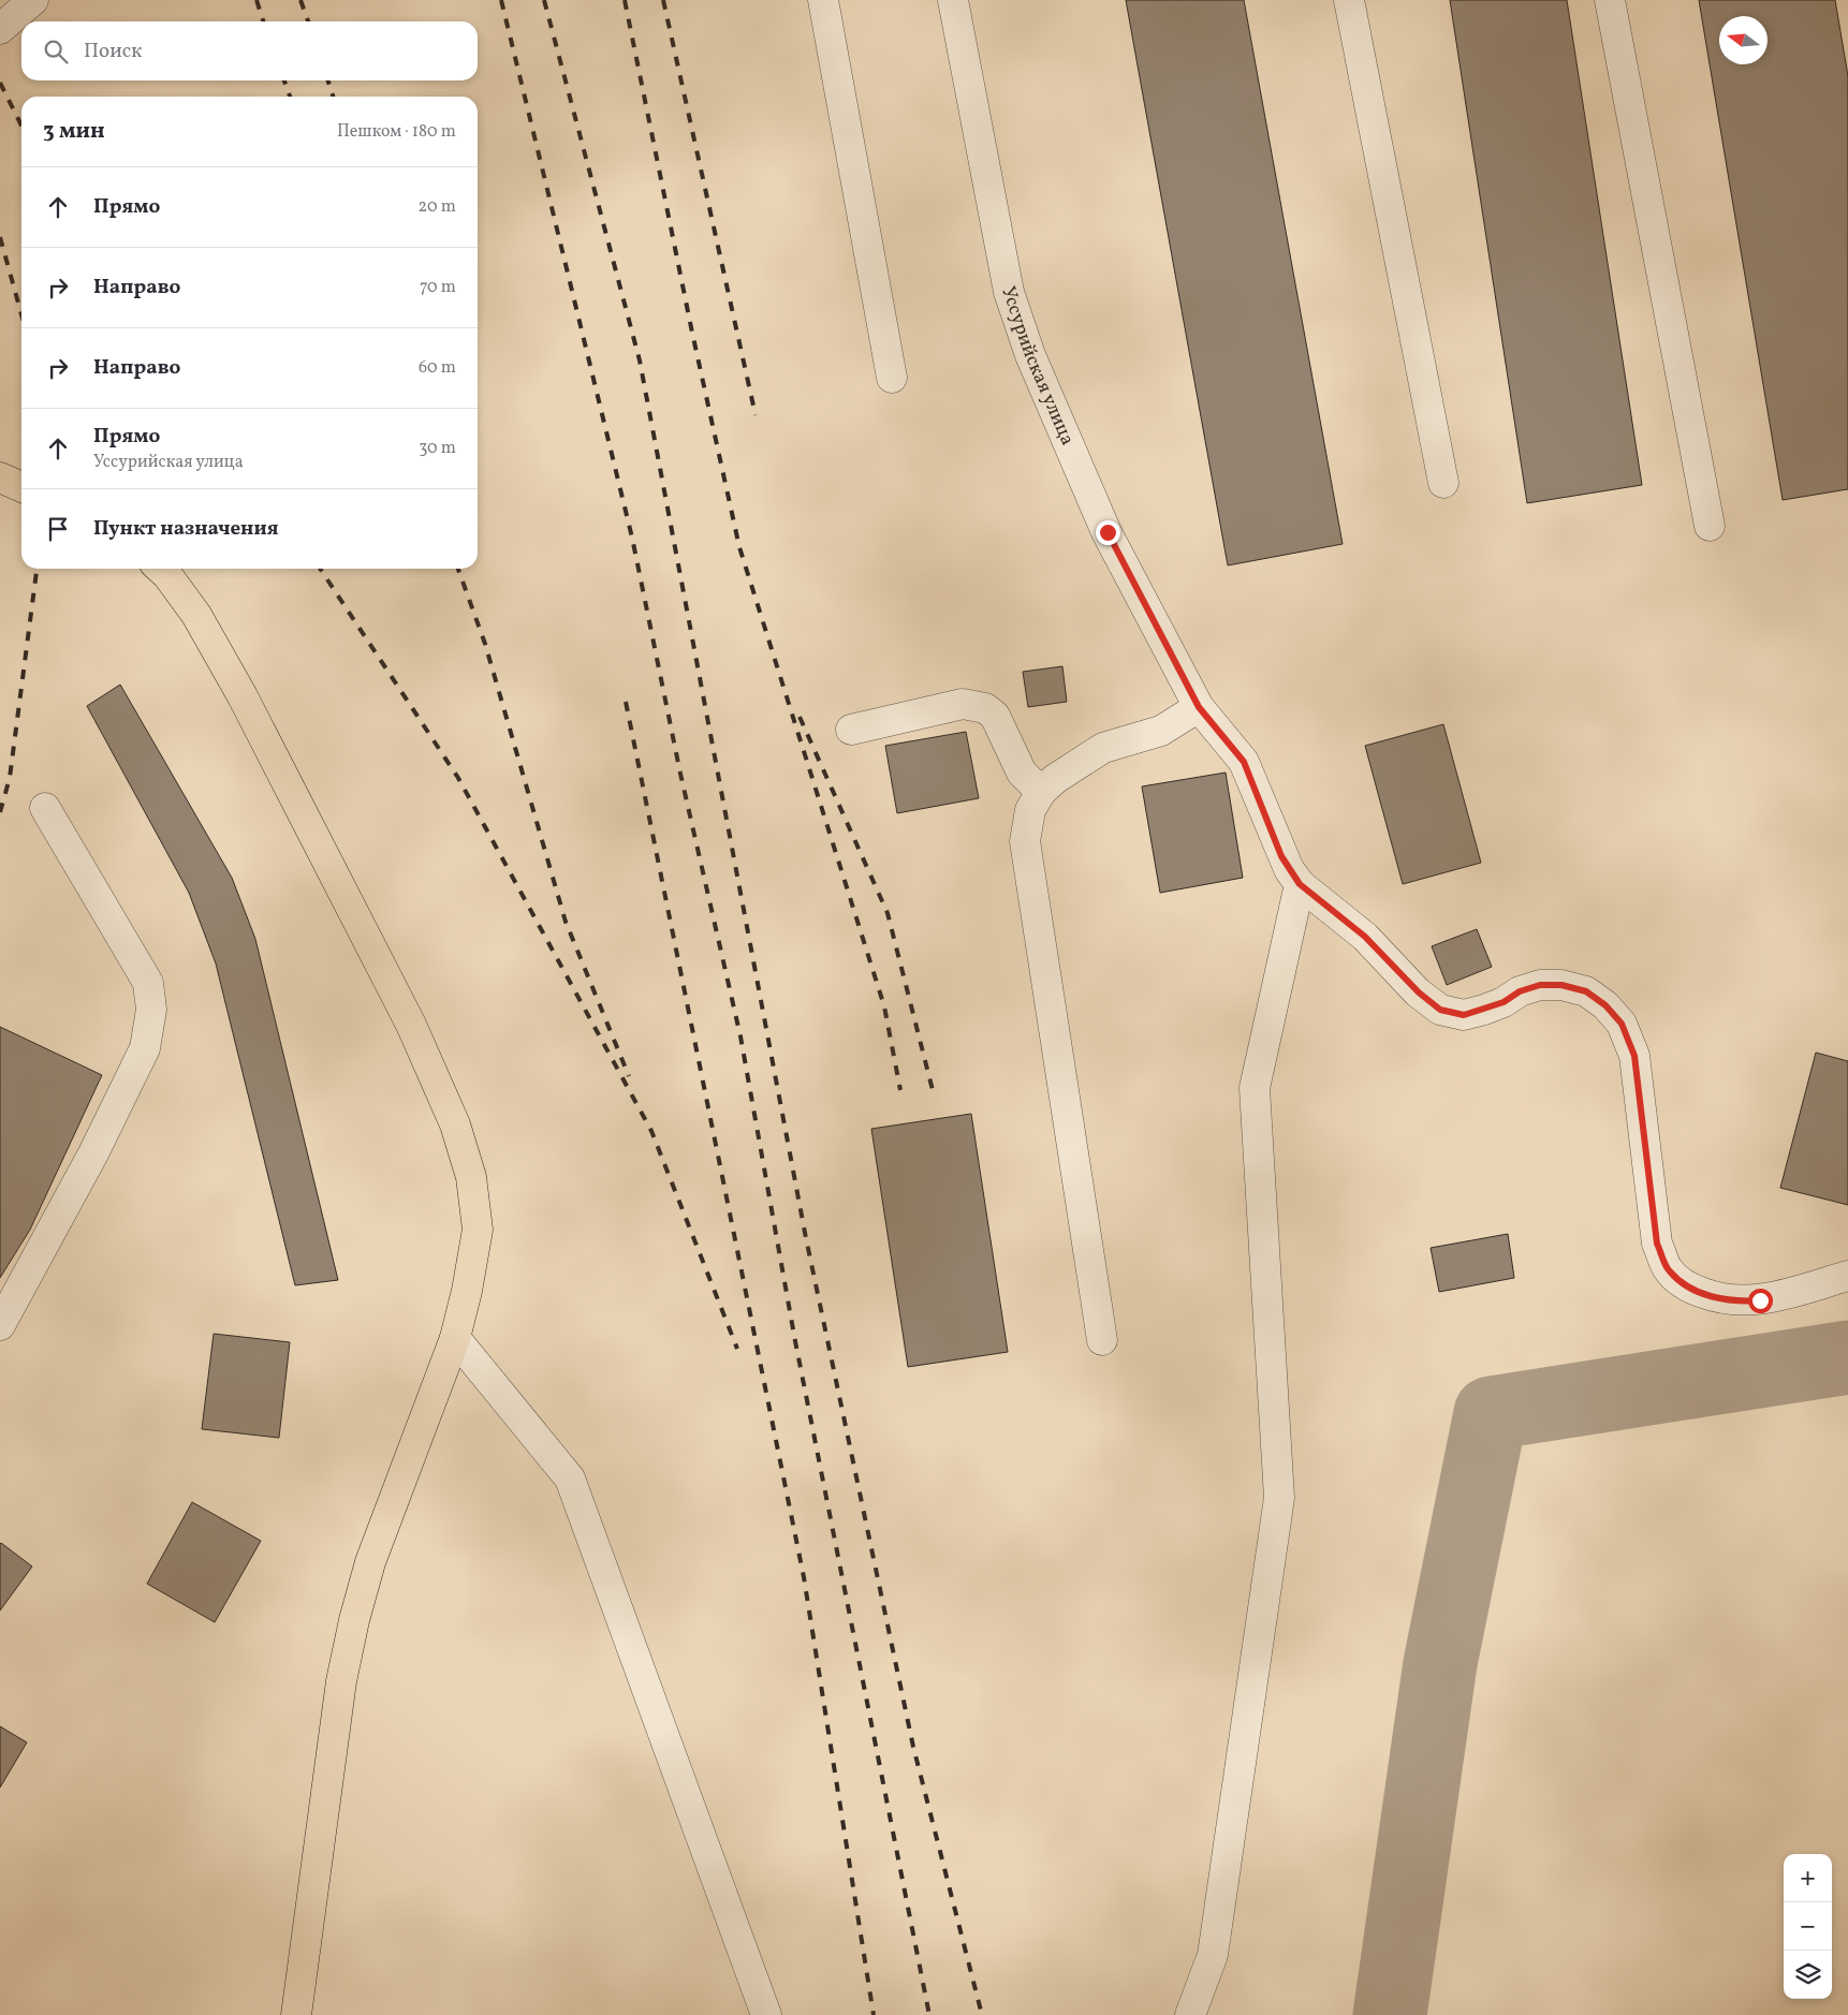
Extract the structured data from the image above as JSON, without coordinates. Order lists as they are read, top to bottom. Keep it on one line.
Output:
{"streets":{"street":["Уссурийская улица"]},"north":"left","page":{"search":"Поиск","heading":["3 мин","Пешком · 180 m"],"list":[["Прямо","20 m"],["Направо","70 m"],["Направо","60 m"],["Прямо","Уссурийская улица","30 m"],"Пункт назначения"],"map_buttons":["+","−"]}}
